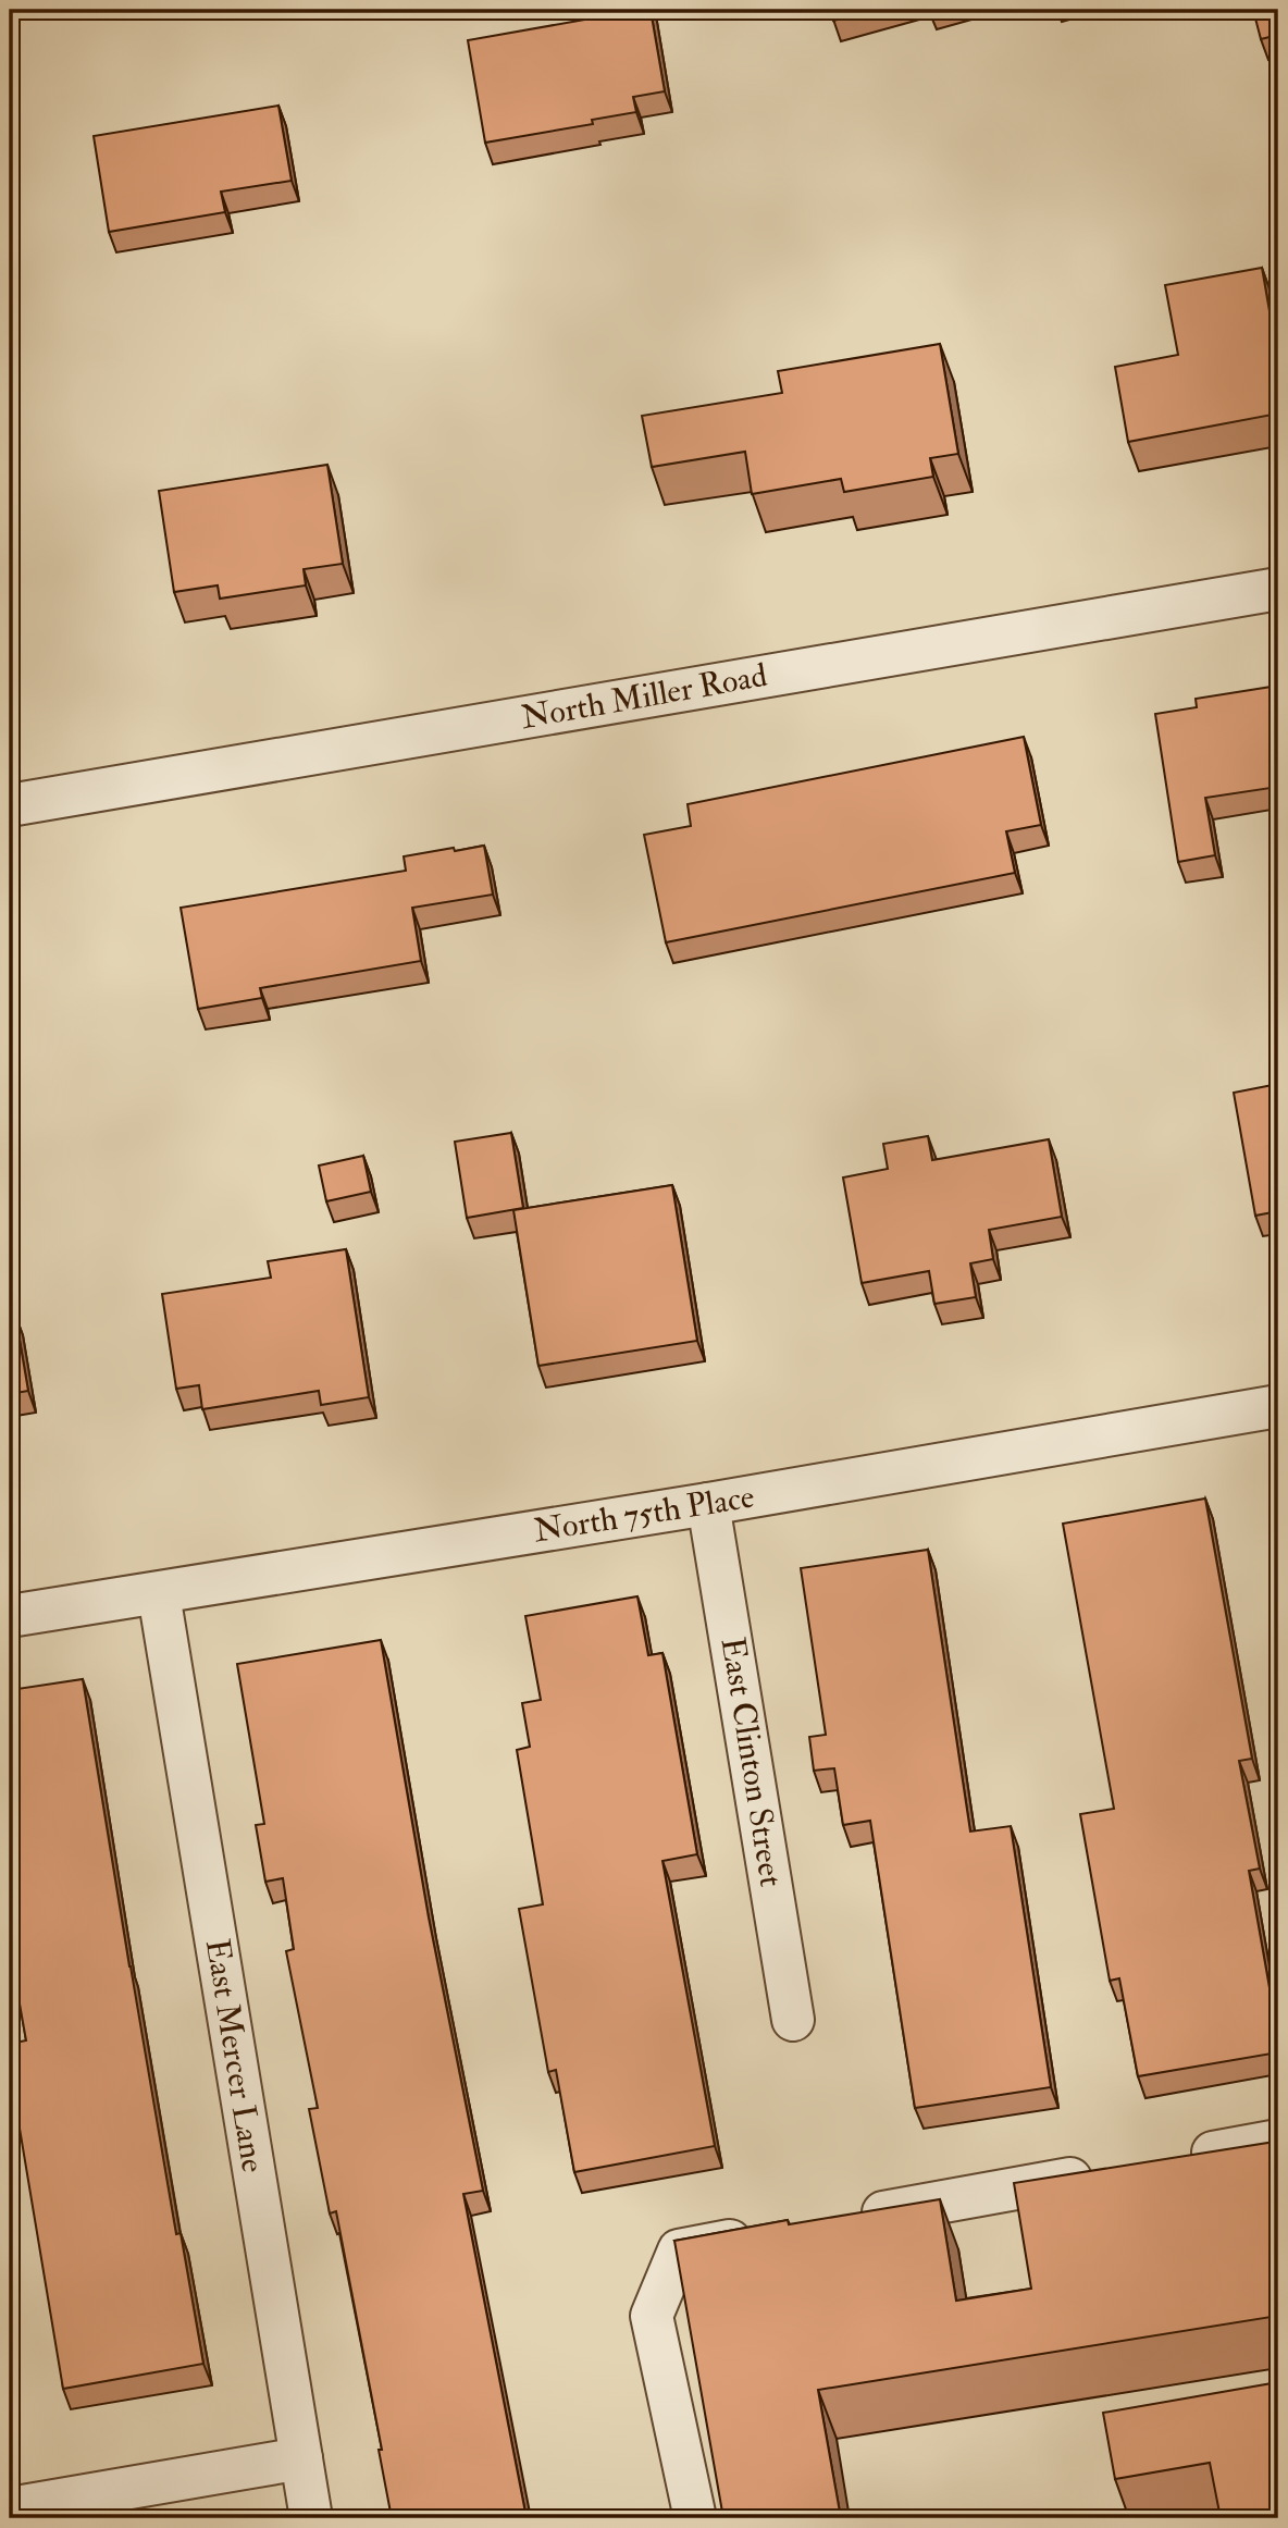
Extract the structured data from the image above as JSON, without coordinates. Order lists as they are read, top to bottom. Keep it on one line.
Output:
{"streets":{"street":["North Miller Road","North 75th Place","East Clinton Street","East Mercer Lane"]},"crossings":[["North 75th Place","East Clinton Street"],["North 75th Place","East Mercer Lane"]]}
